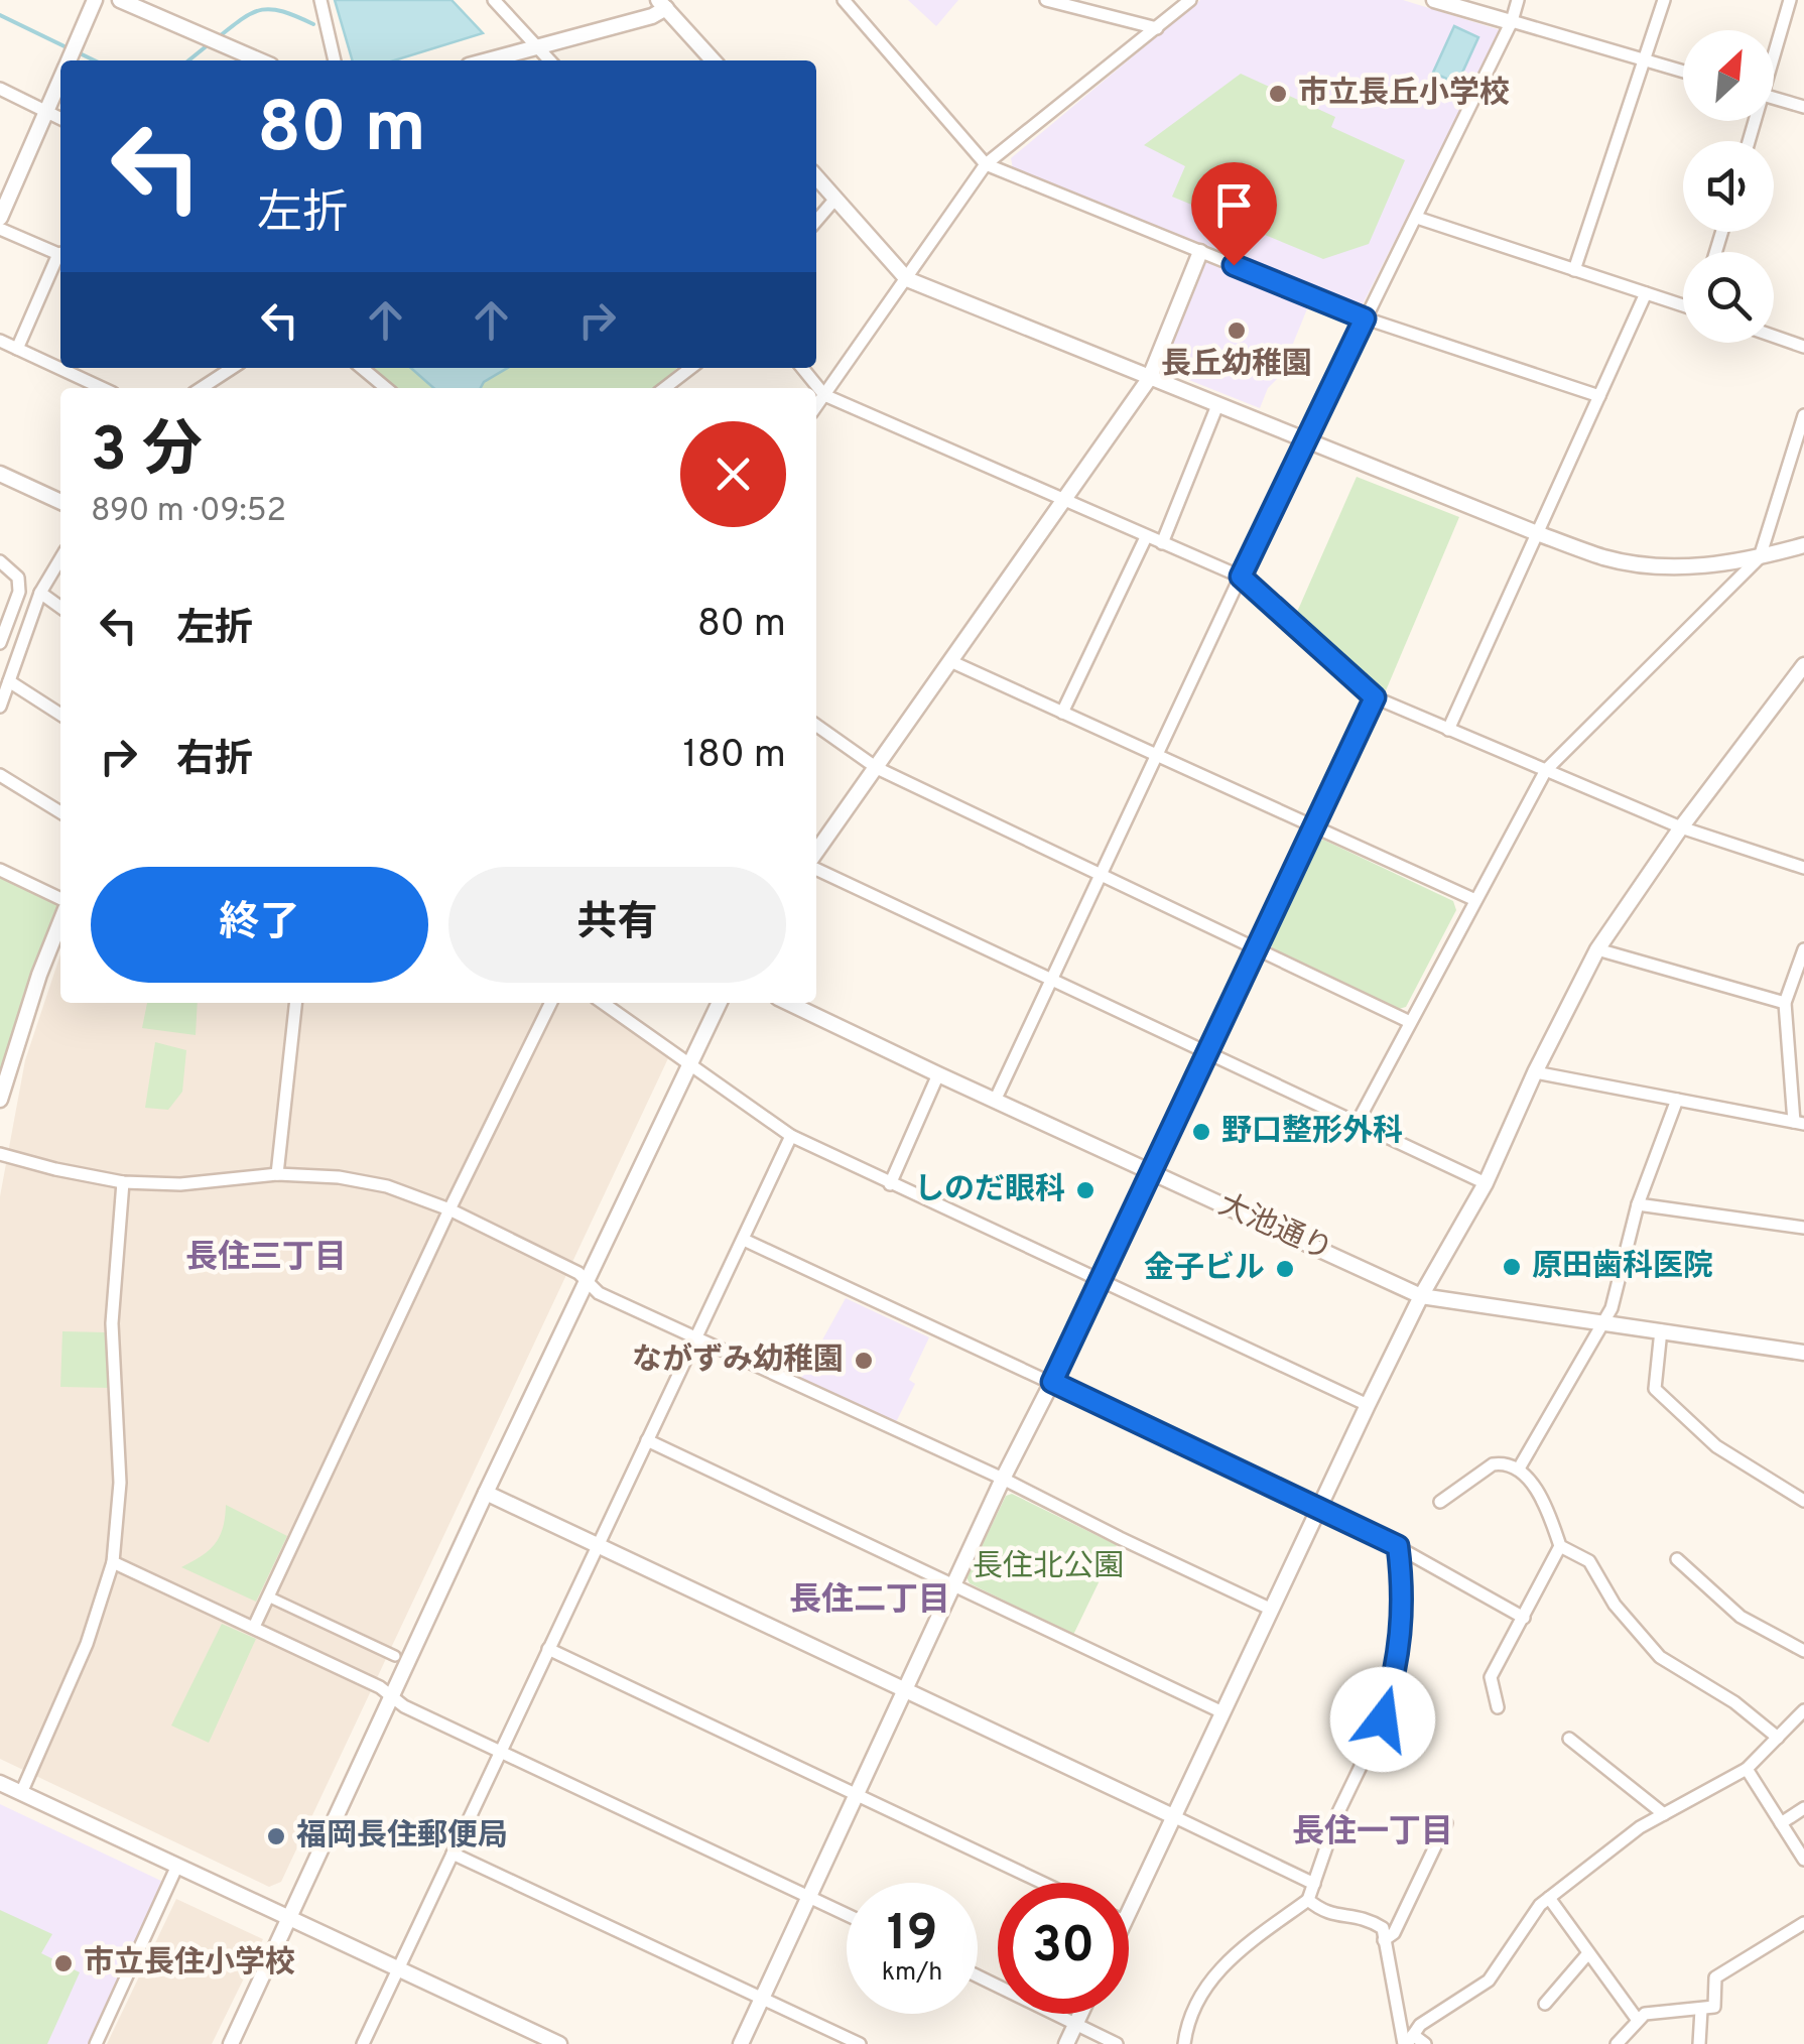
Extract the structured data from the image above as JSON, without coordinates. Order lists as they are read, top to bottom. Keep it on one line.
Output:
{"streets":{"street":["大池通り"]},"districts":["長住三丁目","長住二丁目","長住一丁目"],"parks":["長住北公園"],"places":["市立長丘小学校","長丘幼稚園","野口整形外科","しのだ眼科","原田歯科医院","金子ビル","ながずみ幼稚園","福岡長住郵便局","市立長住小学校"],"north":"top right","page":{"turn":["80 m","左折"],"heading":["3 分","890 m · 09:52"],"list":[{"name":"左折","value":"80 m"},{"name":"右折","value":"180 m"}],"buttons":["終了","共有"],"speed":"19 km/h","limit":"30"}}
